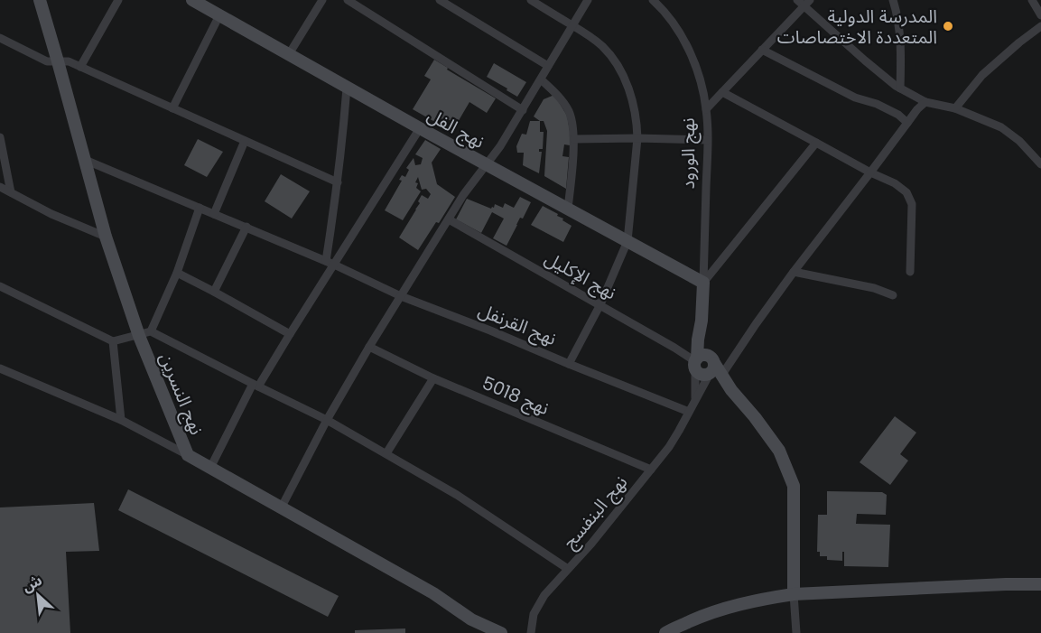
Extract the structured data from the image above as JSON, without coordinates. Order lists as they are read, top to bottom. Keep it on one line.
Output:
{"streets":{"street":["نهج الفل","نهج الورود","نهج الإكليل","نهج القرنفل","نهج النسرين","نهج 5018","نهج البنفسج"]},"crossings":[["نهج الفل","نهج الورود"],["نهج الورود","نهج الإكليل"],["نهج الورود","نهج البنفسج"],["نهج الإكليل","نهج البنفسج"],["نهج القرنفل","نهج النسرين"],["نهج القرنفل","نهج البنفسج"],["نهج 5018","نهج البنفسج"]],"places":["المدرسة الدولية المتعددة الاختصاصات"],"north":"top left"}
